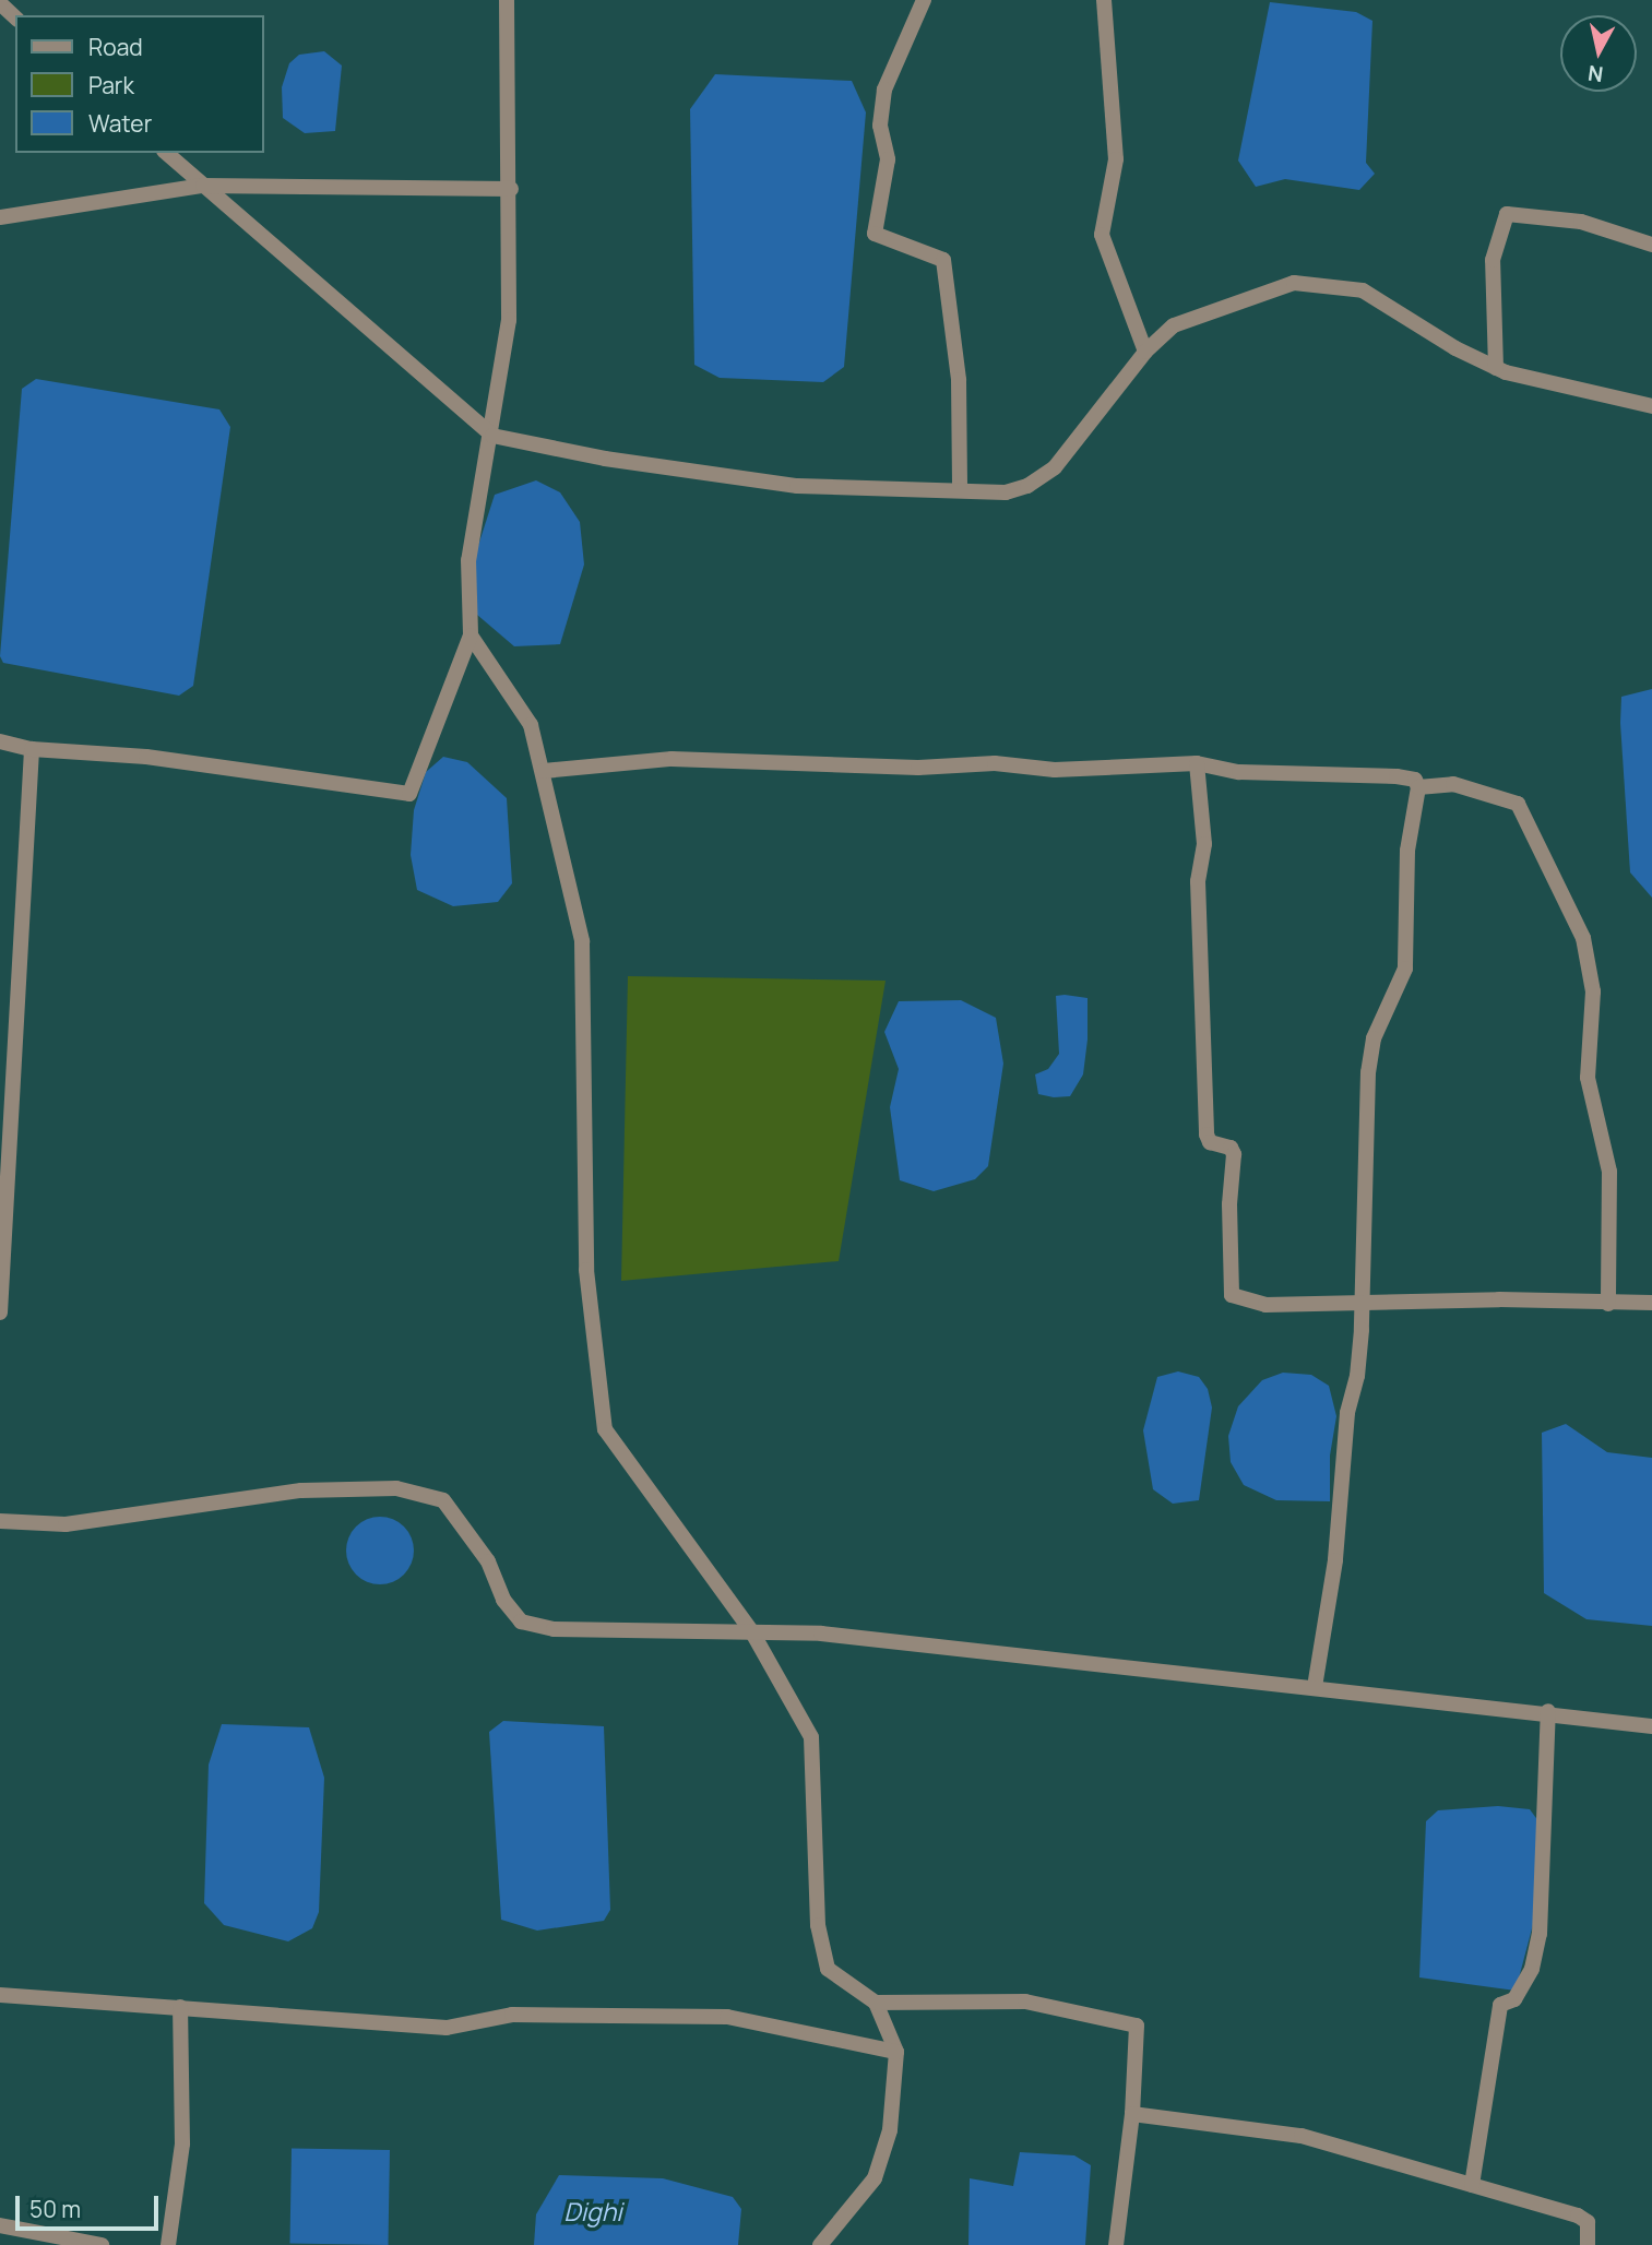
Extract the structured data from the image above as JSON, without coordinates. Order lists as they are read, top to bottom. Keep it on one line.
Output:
{"water":["Dighi"],"legend":["Road","Park","Water"],"scale_bar":"50 m","north":"bottom"}
